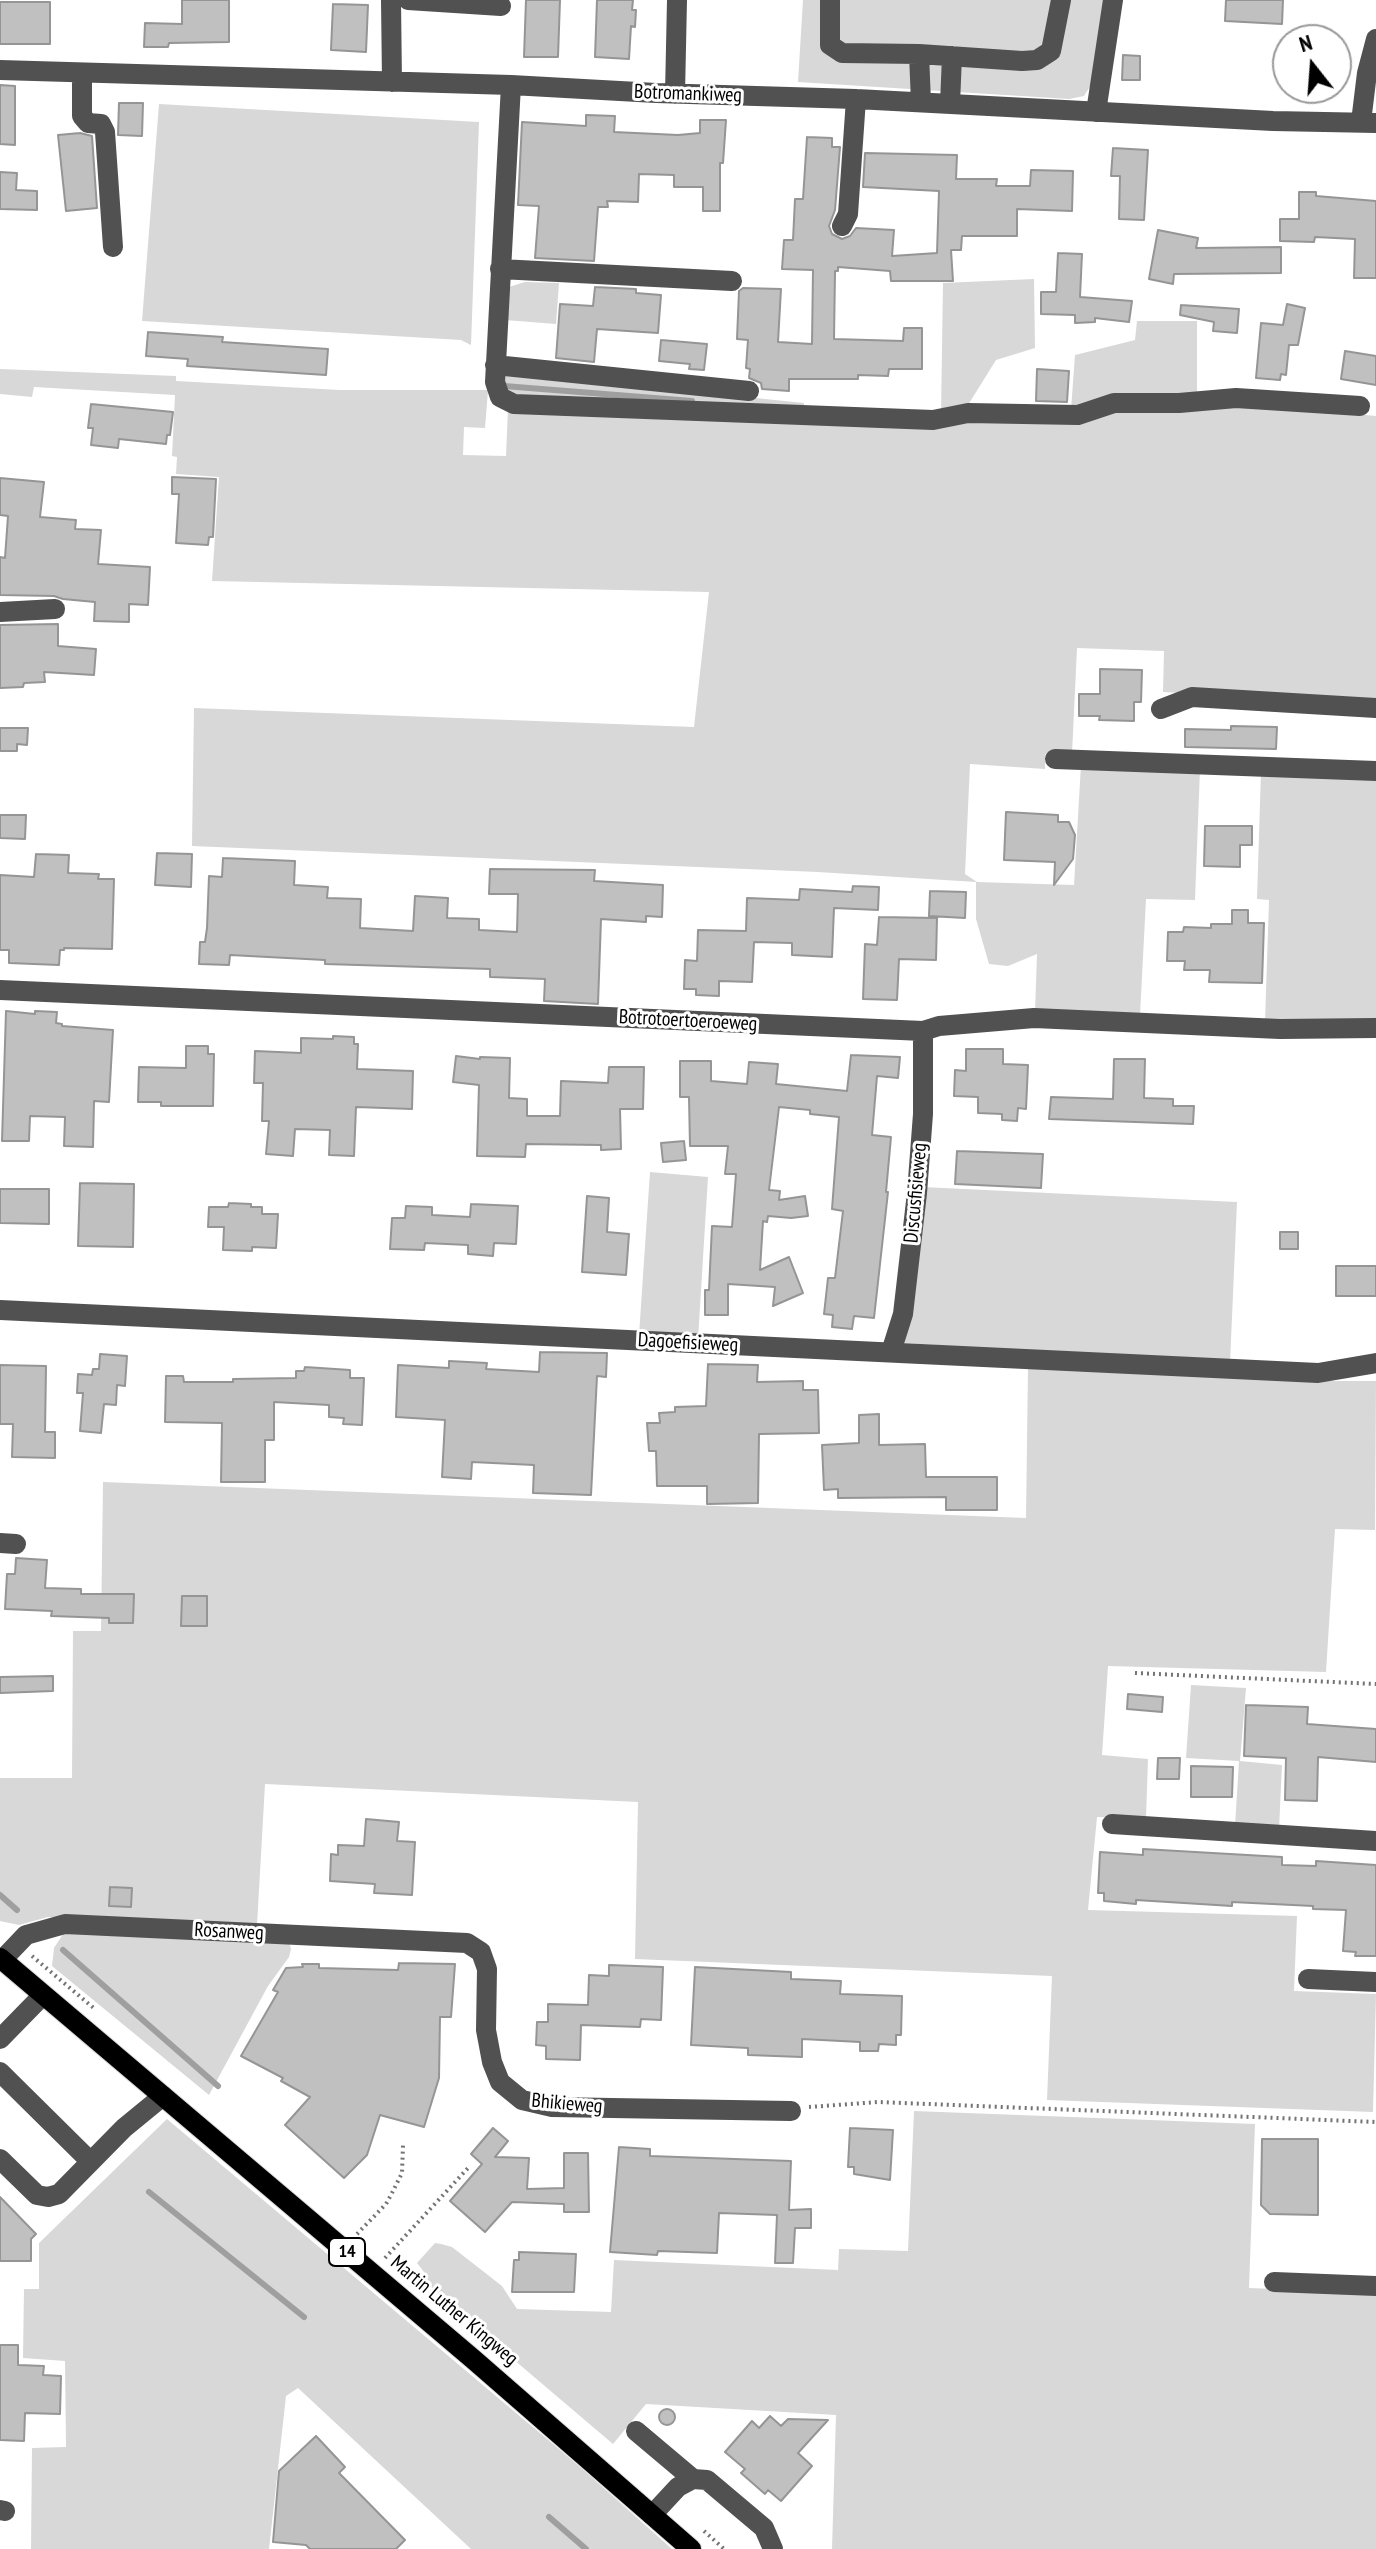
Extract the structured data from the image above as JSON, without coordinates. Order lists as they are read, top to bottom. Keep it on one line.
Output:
{"streets":{"main road":["14","Martin Luther Kingweg"],"street":["Botromankiweg","Botrotoertoeroeweg","Discusfisieweg","Dagoefisieweg","Rosanweg","Bhikieweg"]},"crossings":[["Botrotoertoeroeweg","Discusfisieweg"],["Discusfisieweg","Dagoefisieweg"],["Rosanweg","Bhikieweg"],["Rosanweg","Martin Luther Kingweg"]],"north":"top"}
